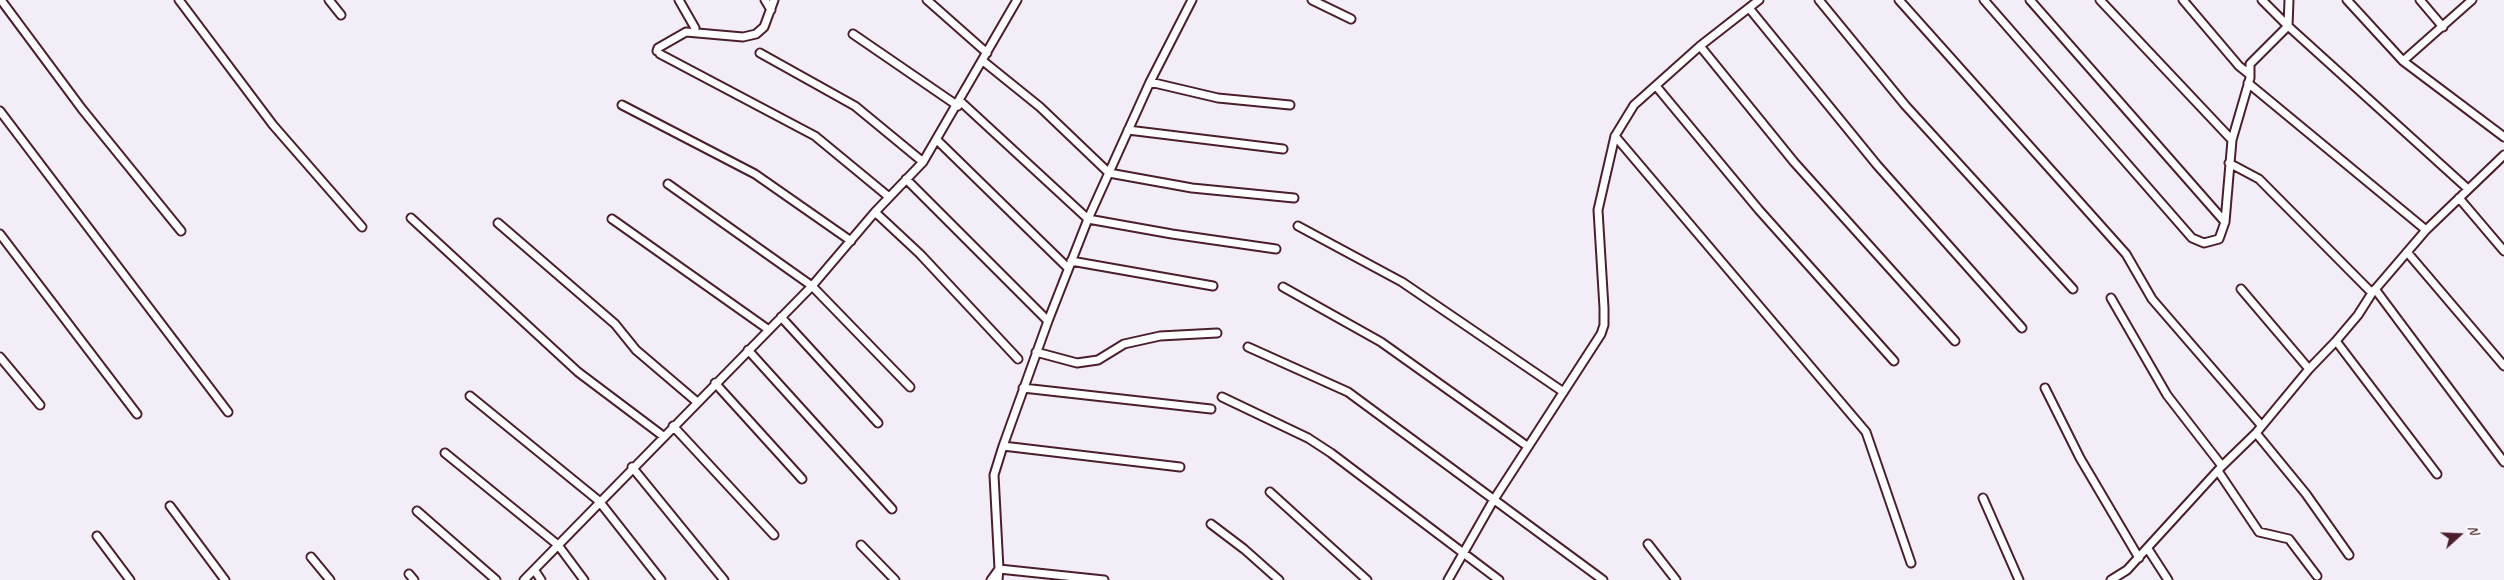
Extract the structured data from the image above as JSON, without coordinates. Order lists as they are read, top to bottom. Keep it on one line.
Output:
{"north":"right"}
